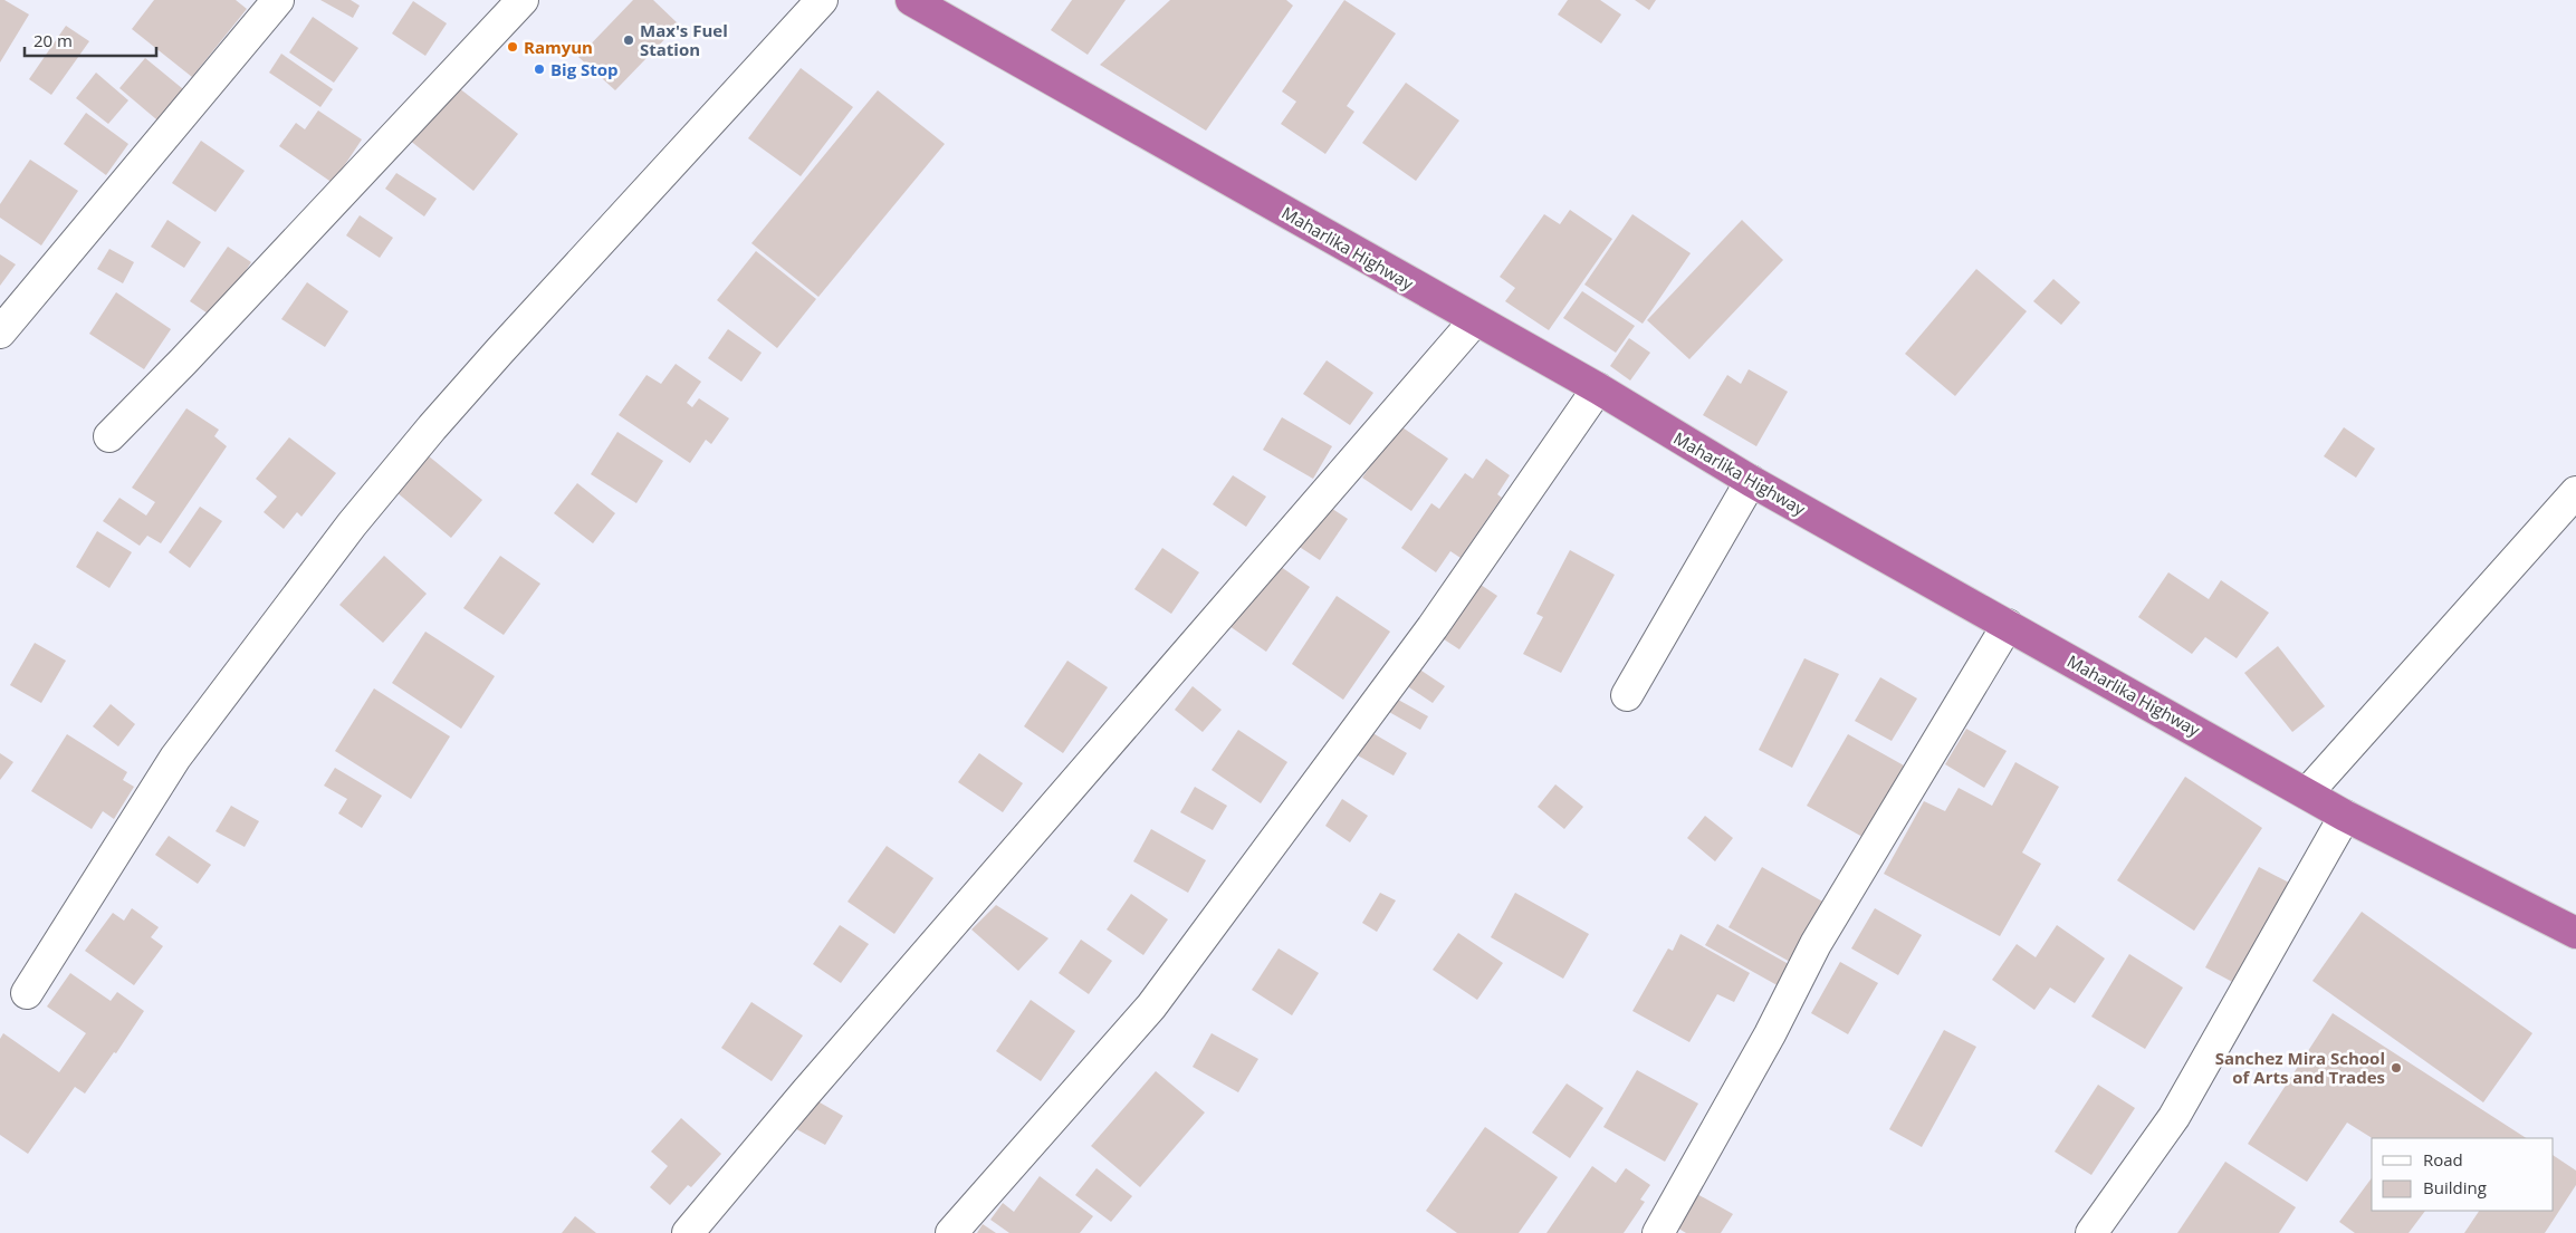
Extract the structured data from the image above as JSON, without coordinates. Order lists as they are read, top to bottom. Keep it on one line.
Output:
{"streets":{"highway":["Maharlika Highway"]},"places":["Max's Fuel Station","Ramyun","Big Stop","Sanchez Mira School of Arts and Trades"],"legend":["Road","Building"],"scale_bar":"20 m"}
